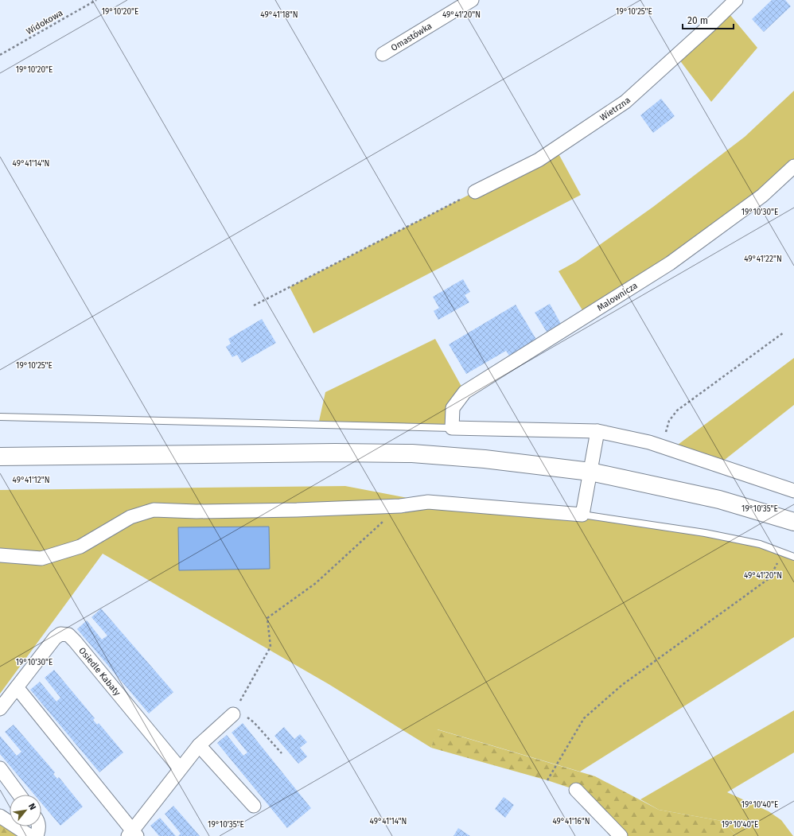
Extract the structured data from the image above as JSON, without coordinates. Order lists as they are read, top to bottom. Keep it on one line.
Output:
{"streets":{"street":["Omastówka","Wietrzna","Malownicza","Osiedle Kabaty"],"path":["Widokowa"]},"scale_bar":"20 m","north":"top right","coordinates":["19°10'20\"E","19°10'25\"E","49°41'18\"N","49°41'20\"N","49°41'14\"N","19°10'30\"E","49°41'22\"N","49°41'12\"N","19°10'35\"E","19°10'40\"E","49°41'16\"N"]}
